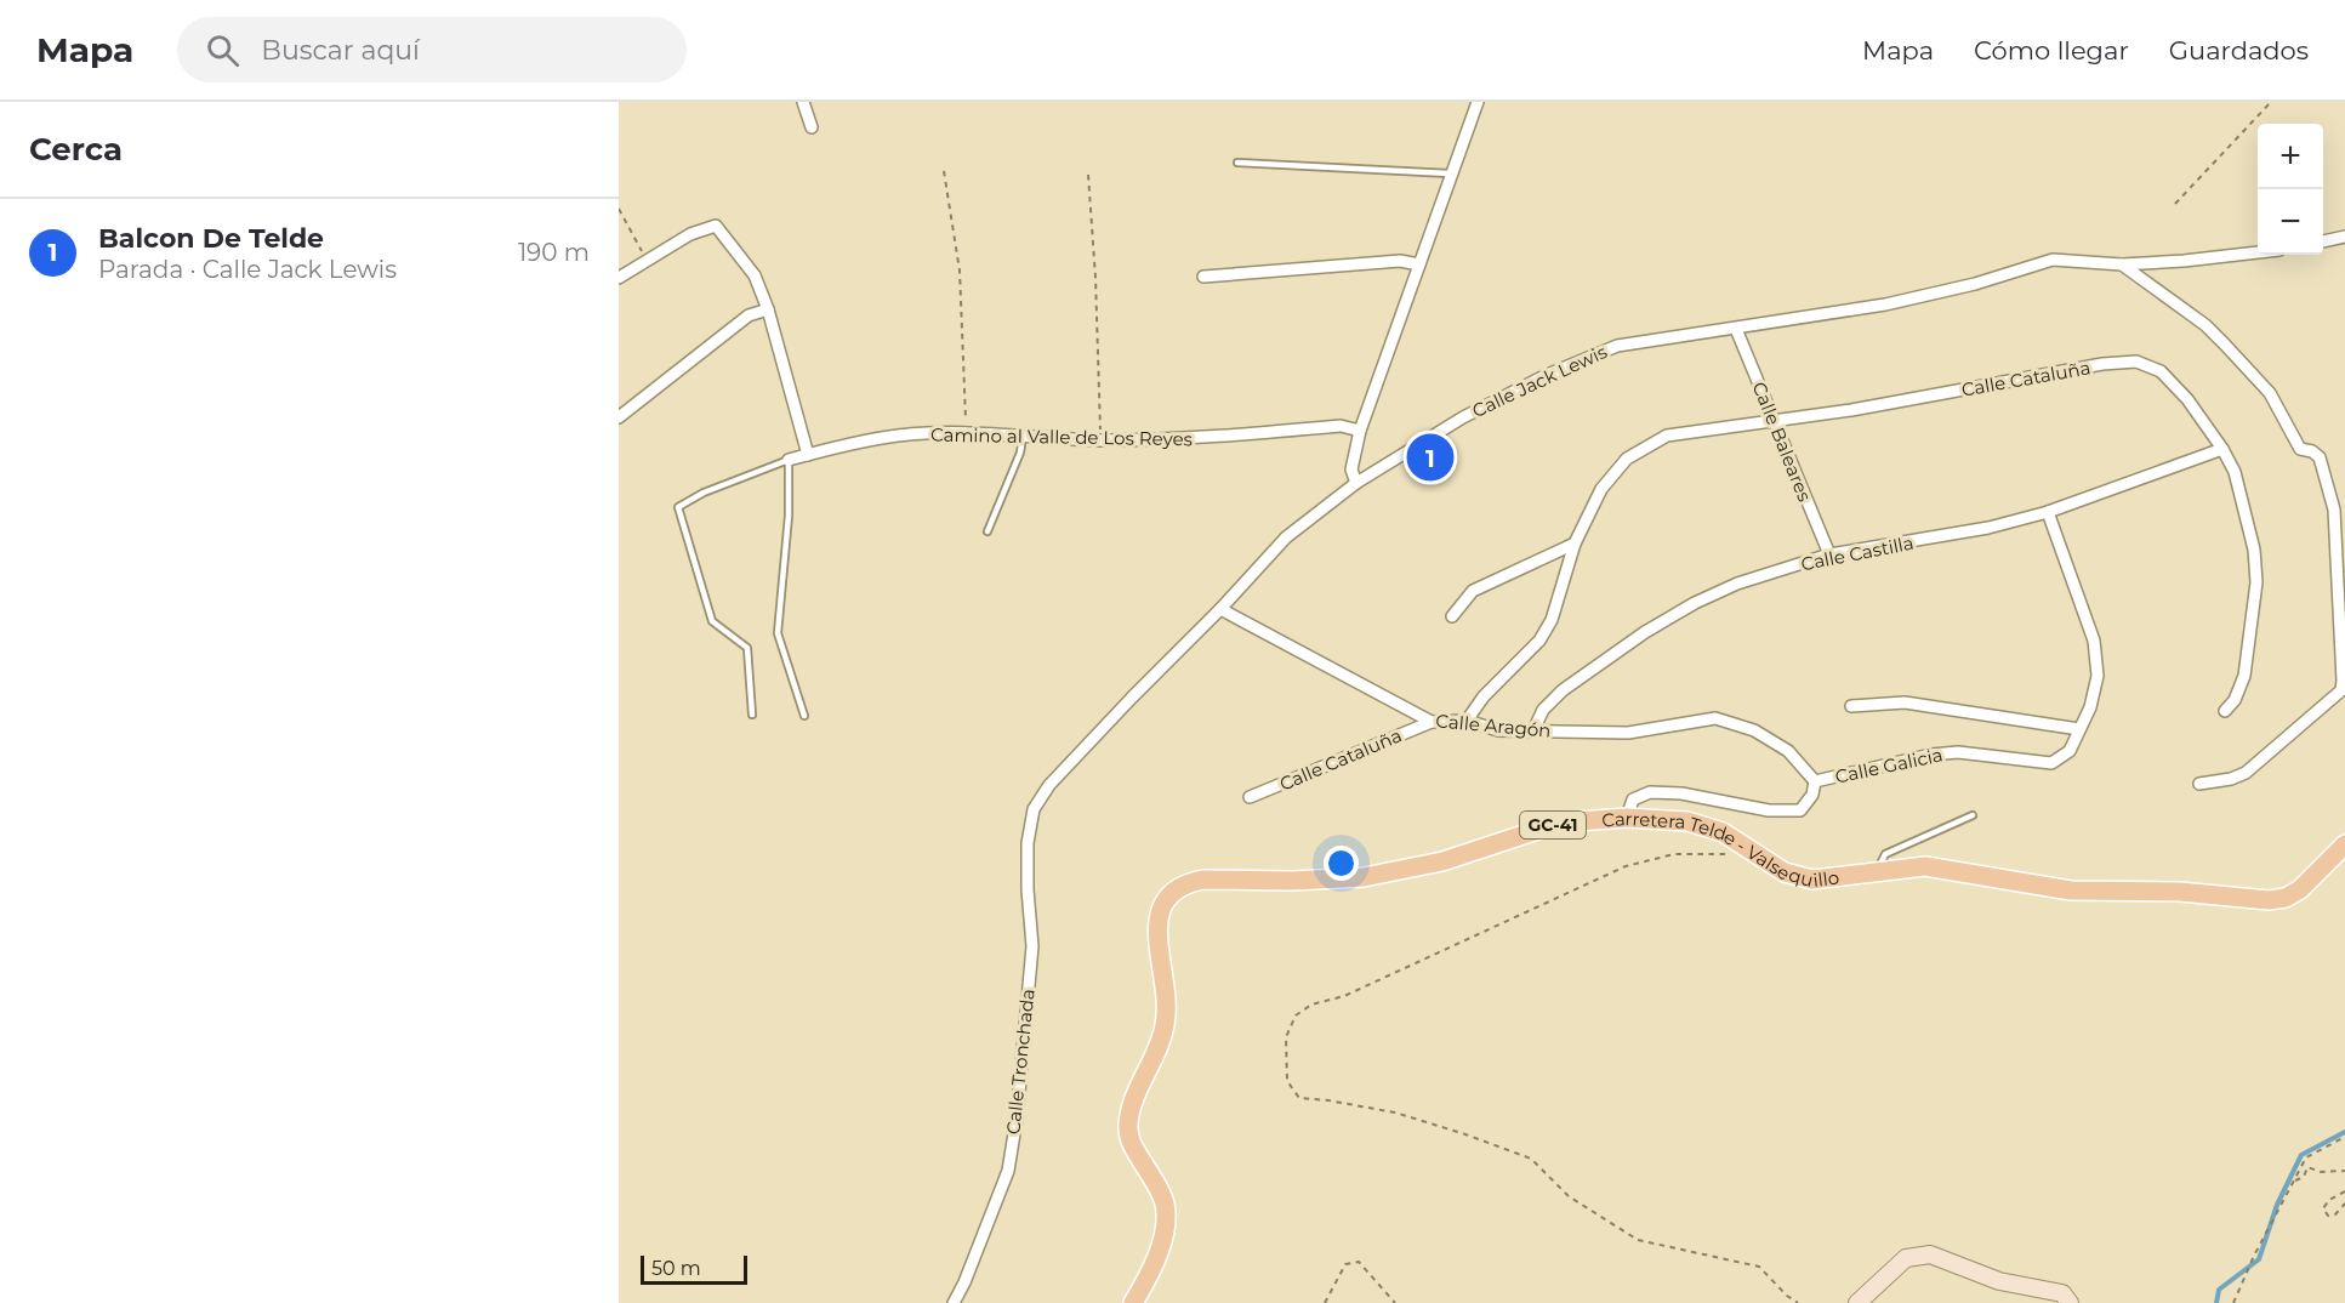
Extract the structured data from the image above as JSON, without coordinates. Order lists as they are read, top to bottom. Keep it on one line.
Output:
{"streets":{"main road":["GC-41","Carretera Telde - Valsequillo"],"street":["Calle Cataluña","Calle Jack Lewis","Camino al Valle de Los Reyes","Calle Baleares","Calle Castilla","Calle Aragón","Calle Galicia","Calle Tronchada"]},"crossings":[["Calle Cataluña","Calle Baleares"],["Calle Cataluña","Calle Castilla"],["Calle Cataluña","Calle Aragón"],["Calle Jack Lewis","Calle Baleares"],["Calle Jack Lewis","Calle Aragón"],["Calle Jack Lewis","Calle Tronchada"],["Calle Baleares","Calle Castilla"],["Calle Castilla","Calle Aragón"],["Calle Castilla","Calle Galicia"],["Calle Aragón","Calle Galicia"],["Calle Galicia","Carretera Telde - Valsequillo"]],"scale_bar":"50 m","page":{"header":"Mapa","search":"Buscar aquí","nav":["Mapa","Cómo llegar","Guardados"],"heading":"Cerca","map_buttons":["+","−"],"list":[{"mark":"1","name":"Balcon De Telde","note":"Parada · Calle Jack Lewis","value":"190 m"}],"pins":"1","scale":"50 m"}}
